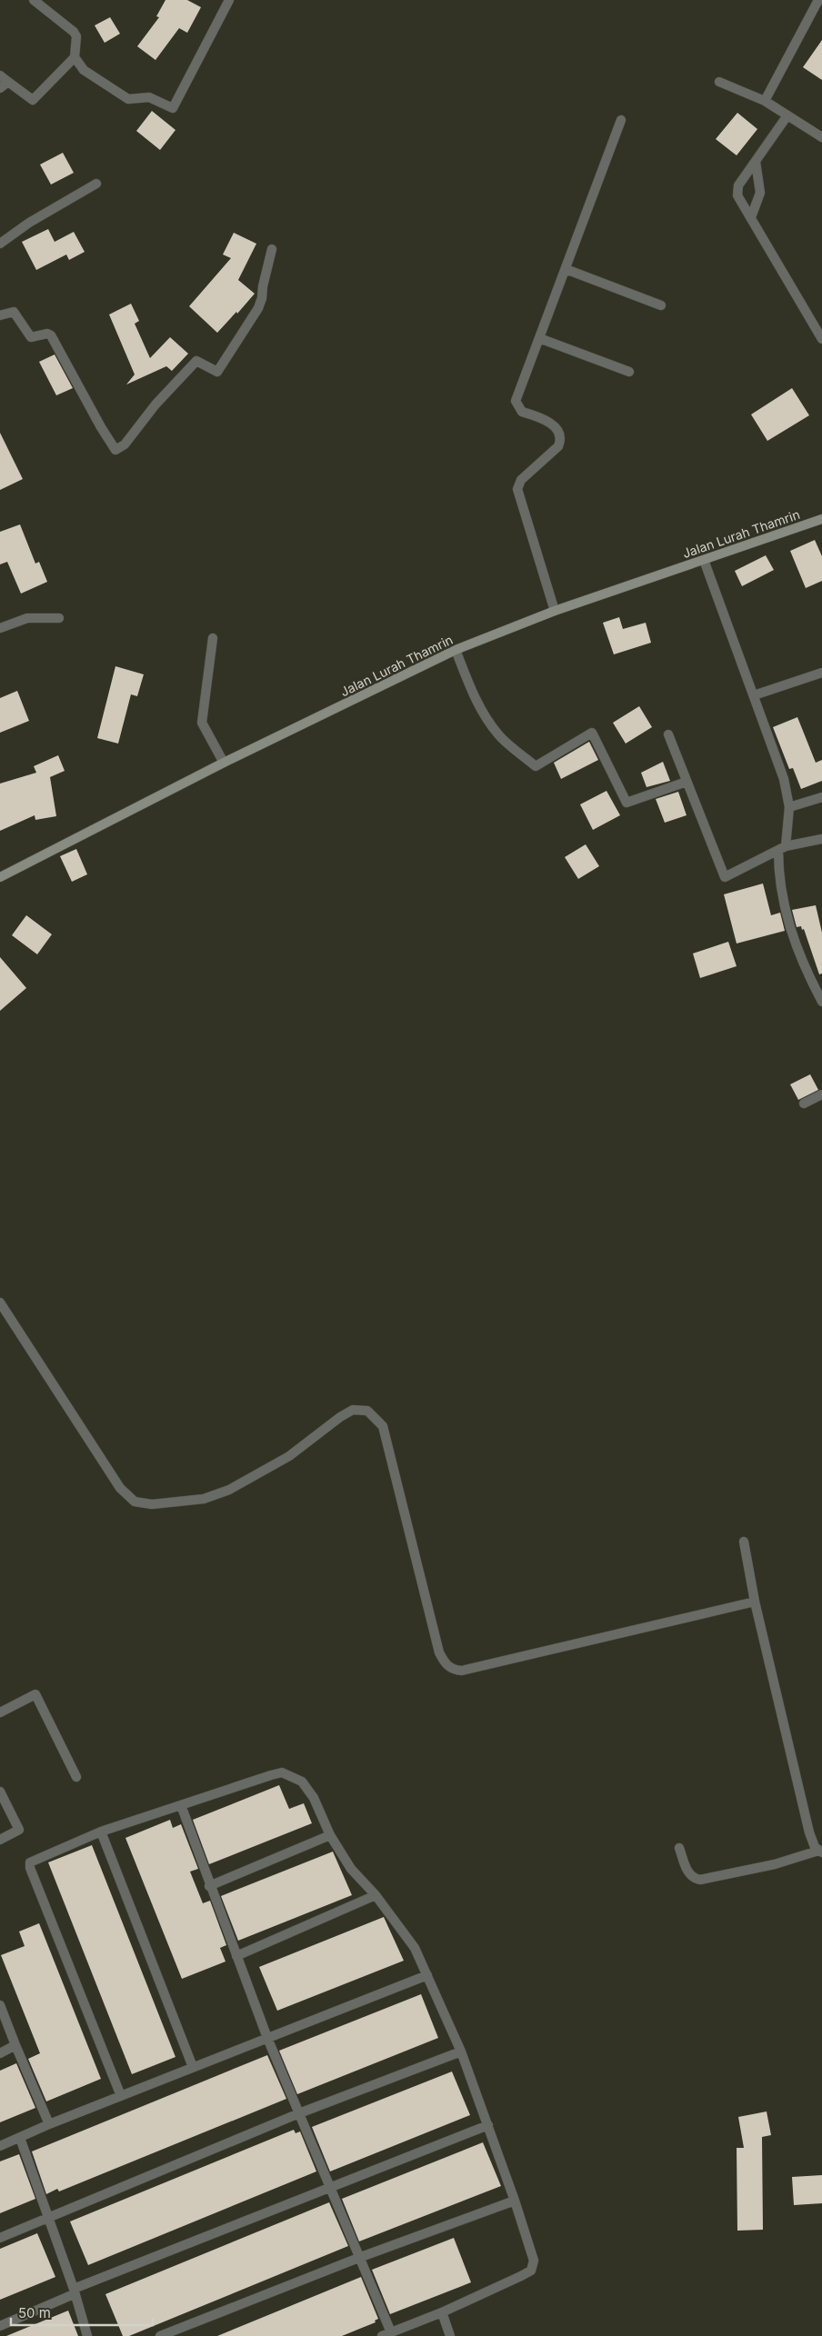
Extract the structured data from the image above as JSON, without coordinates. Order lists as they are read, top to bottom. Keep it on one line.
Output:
{"streets":{"street":["Jalan Lurah Thamrin"]},"scale_bar":"50 m"}
